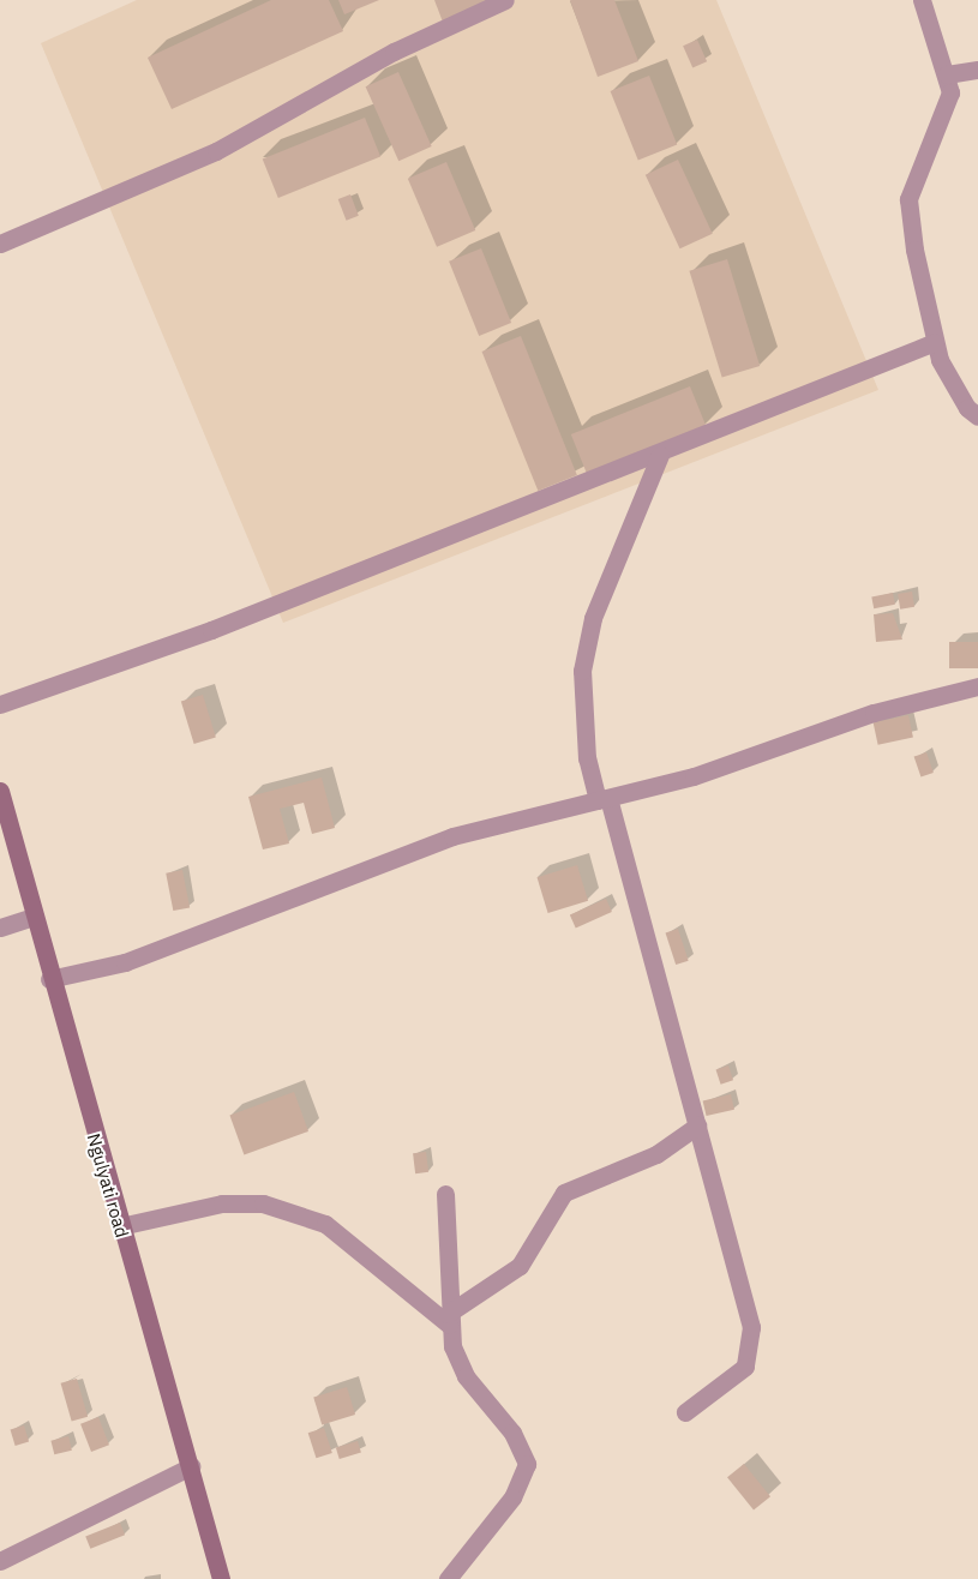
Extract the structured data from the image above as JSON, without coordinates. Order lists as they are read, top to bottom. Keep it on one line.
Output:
{"streets":{"main road":["Ngulyati road"]}}
